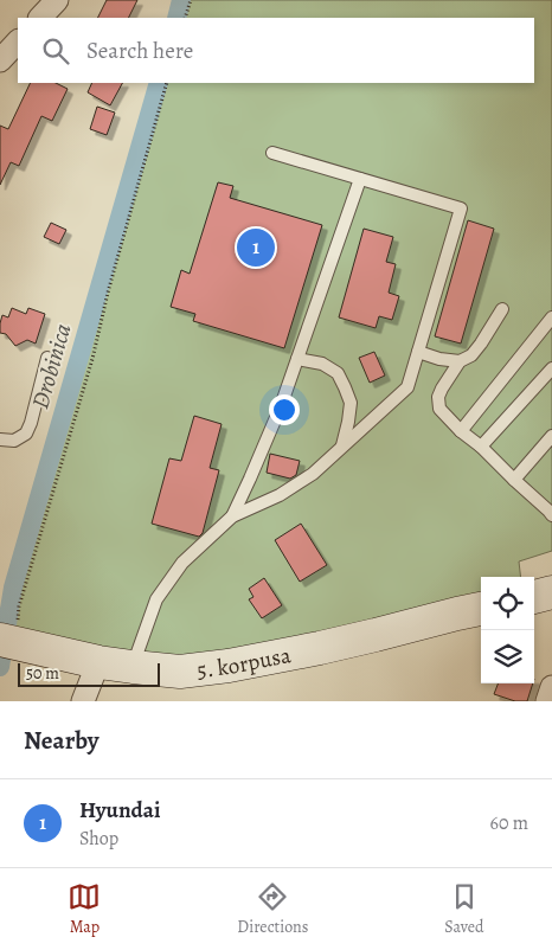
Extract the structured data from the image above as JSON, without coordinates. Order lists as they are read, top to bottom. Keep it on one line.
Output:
{"streets":{"street":["5. korpusa"]},"water":["Drobinica"],"scale_bar":"50 m","page":{"search":"Search here","pins":"1","scale":"50 m","heading":"Nearby","list":[{"mark":"1","name":"Hyundai","note":"Shop","value":"60 m"}],"nav":["Map","Directions","Saved"]}}
